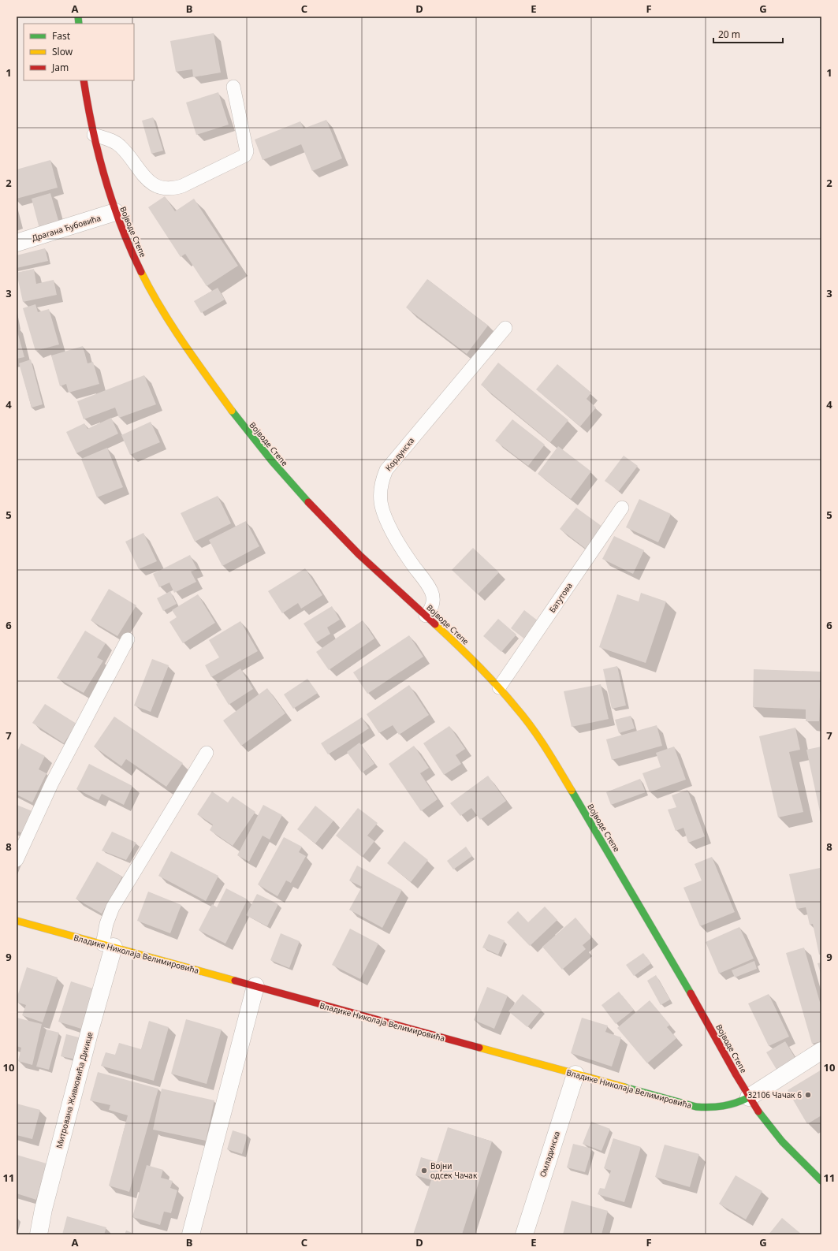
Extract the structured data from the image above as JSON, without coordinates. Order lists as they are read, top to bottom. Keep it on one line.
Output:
{"streets":{"main road":["Војводе Степе","Владике Николаја Велимировића"],"street":["Драгана Ћубовића","Митрована Живковића Дикице","Омладинска"],"lane":["Кордунска","Батутова"]},"crossings":[["Драгана Ћубовића","Војводе Степе"],["Војводе Степе","Кордунска"],["Војводе Степе","Батутова"],["Војводе Степе","Владике Николаја Велимировића"],["Владике Николаја Велимировића","Митрована Живковића Дикице"],["Владике Николаја Велимировића","Омладинска"]],"places":["32106 Чачак 6","Војни одсек Чачак"],"legend":["Fast","Slow","Jam"],"scale_bar":"20 m","grid":{"columns":["A","B","C","D","E","F","G"],"rows":["1","2","3","4","5","6","7","8","9","10","11"]}}
